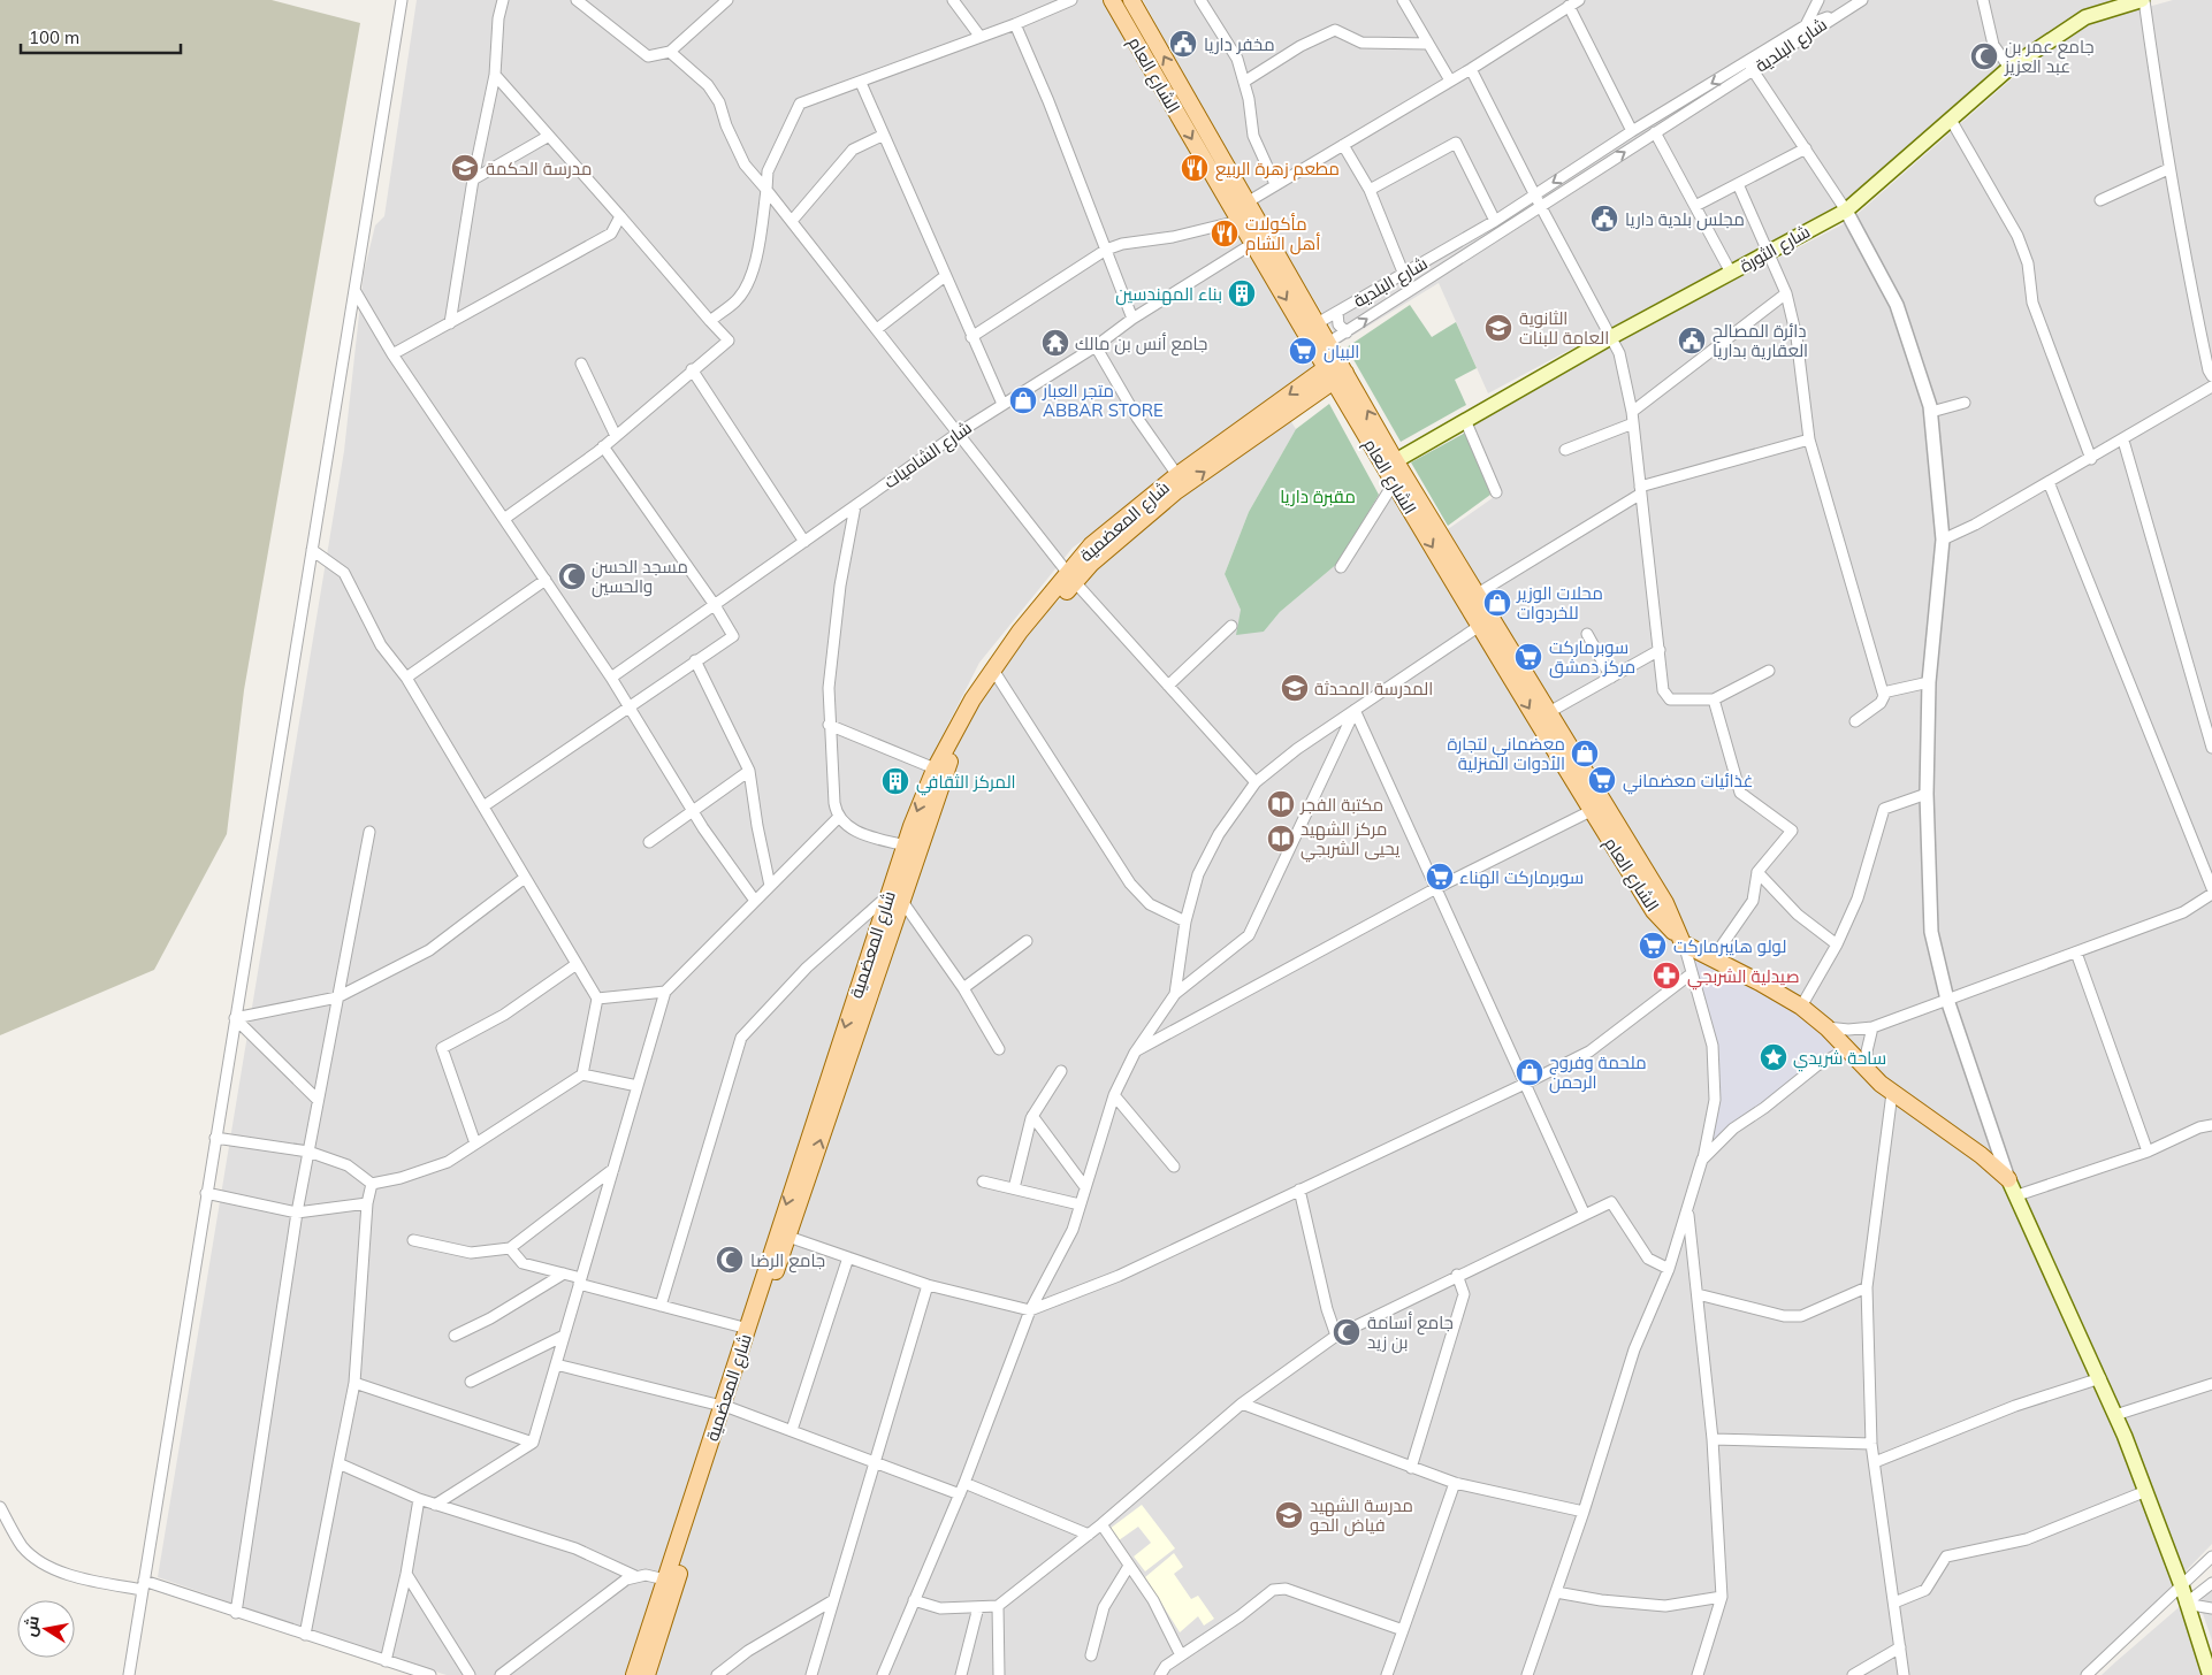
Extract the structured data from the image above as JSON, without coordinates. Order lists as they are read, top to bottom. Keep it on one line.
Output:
{"streets":{"main road":["الشارع العام","شارع الثورة","شارع المعضمية"],"street":["شارع البلدية","شارع الشاميات"]},"crossings":[["شارع البلدية","الشارع العام"],["الشارع العام","شارع الثورة"],["الشارع العام","شارع الشاميات"],["الشارع العام","شارع المعضمية"]],"parks":["مقبرة داريا"],"places":{"public building":["مخفر داريا","مجلس بلدية داريا","دائرة المصالح العقارية بداريا"],"mosque":["جامع عمر بن عبد العزيز","مسجد الحسن والحسين","جامع الرضا","جامع أسامة بن زيد"],"school or university":["مدرسة الحكمة","الثانوية العامة للبنات","المدرسة المحدثة","مدرسة الشهيد فياض الحو"],"restaurant":["مطعم زهرة الربيع","مأكولات أهل الشام"],"building":["بناء المهندسين","المركز الثقافي"],"temple":["جامع أنس بن مالك"],"supermarket":["البيان","سوبرماركت مركز دمشق","غذائيات معضماني","سوبرماركت الهناء","لولو هايبرماركت"],"shop":["متجر العبار ABBAR STORE","محلات الوزير للخردوات","معضماني لتجارة الأدوات المنزلية","ملحمة وفروج الرحمن"],"library":["مكتبة الفجر","مركز الشهيد يحيى الشربجي"],"pharmacy":["صيدلية الشربجي"],"place":["ساحة شريدي"]},"scale_bar":"100 m","north":"left"}
